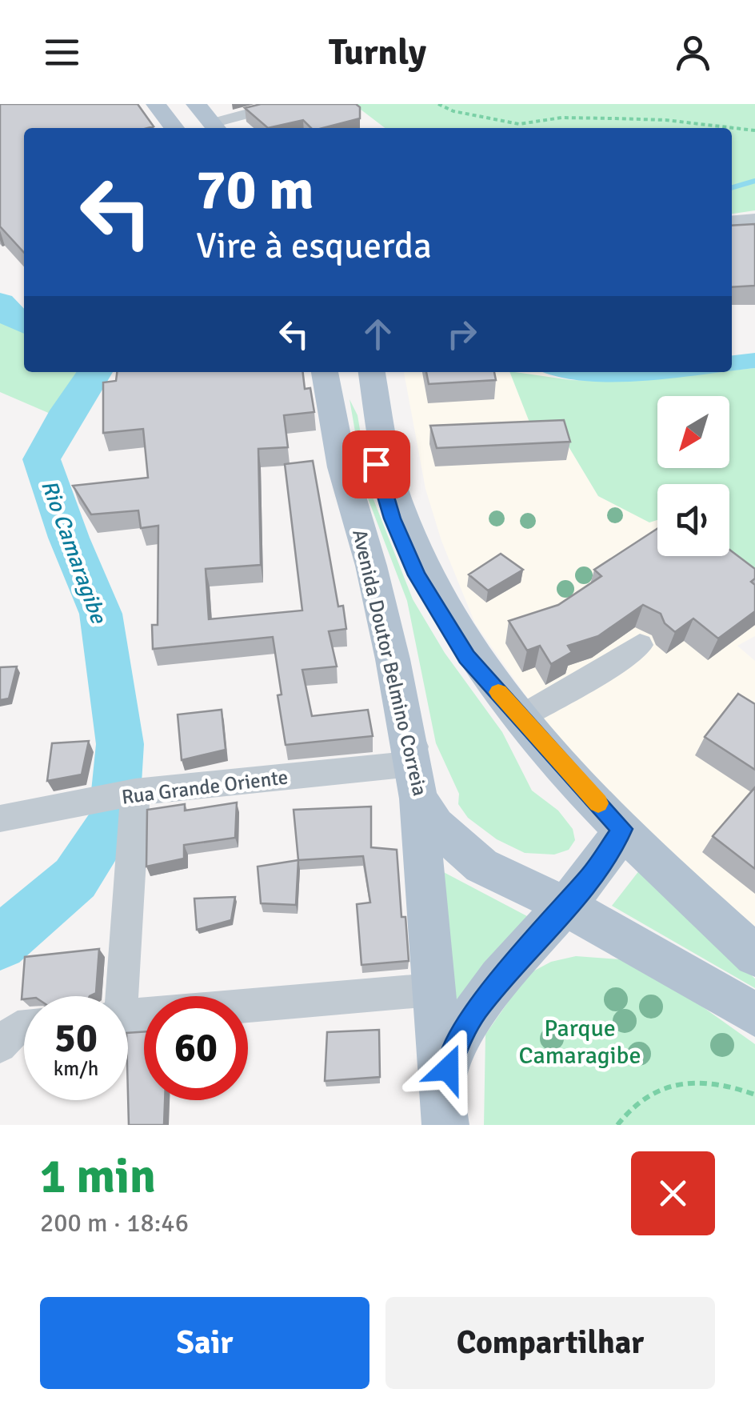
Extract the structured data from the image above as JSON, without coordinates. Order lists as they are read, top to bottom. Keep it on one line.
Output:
{"streets":{"main road":["Avenida Doutor Belmino Correia"],"street":["Rua Grande Oriente"]},"crossings":[["Avenida Doutor Belmino Correia","Rua Grande Oriente"]],"water":["Rio Camaragibe"],"parks":["Parque Camaragibe"],"north":"bottom left","page":{"header":"Turnly","turn":["70 m","Vire à esquerda"],"speed":"50 km/h","limit":"60","heading":["1 min","200 m · 18:46"],"buttons":["Sair","Compartilhar"]}}
